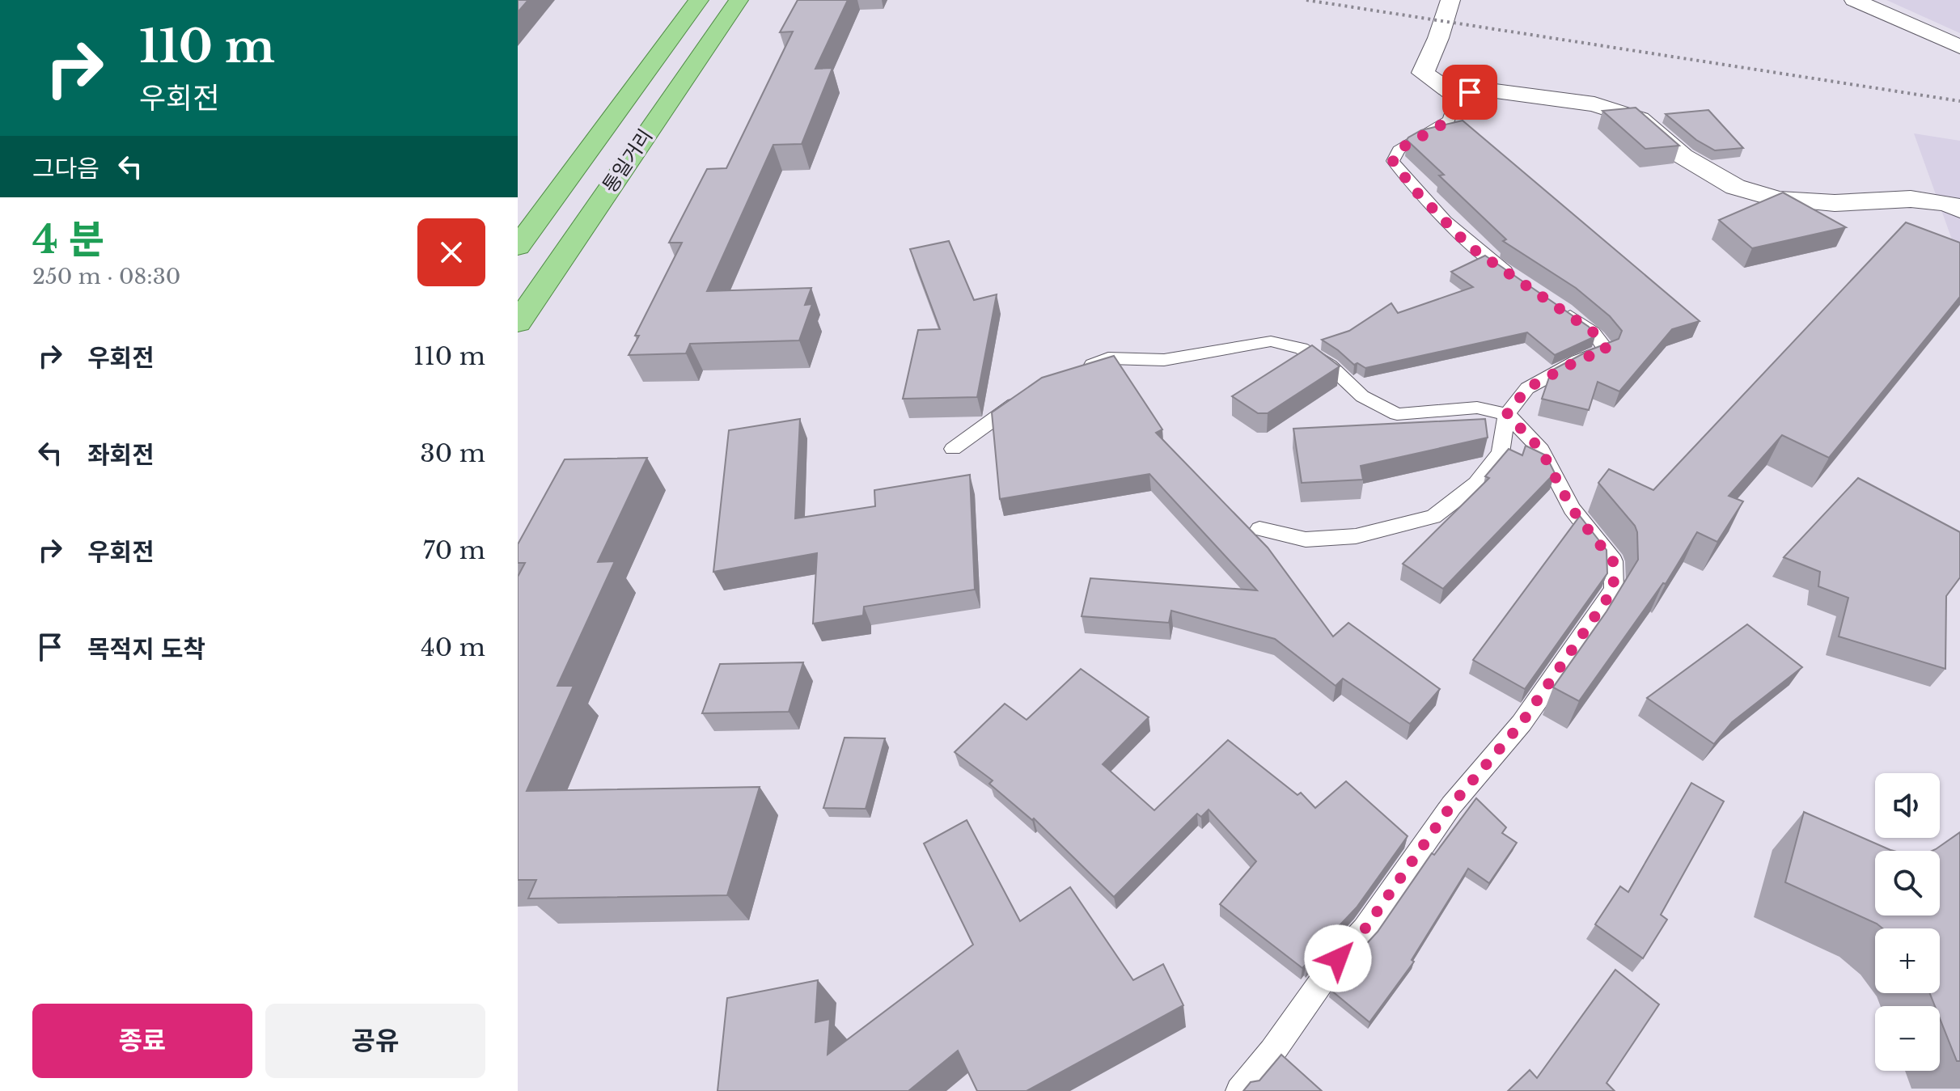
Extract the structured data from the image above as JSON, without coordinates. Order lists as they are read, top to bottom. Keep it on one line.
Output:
{"streets":{"main road":["통일거리"]},"page":{"turn":["110 m","우회전"],"then":"그다음","heading":["4 분","250 m · 08:30"],"list":[{"name":"우회전","value":"110 m"},{"name":"좌회전","value":"30 m"},{"name":"우회전","value":"70 m"},{"name":"목적지 도착","value":"40 m"}],"map_buttons":["+","−"],"buttons":["종료","공유"]}}
